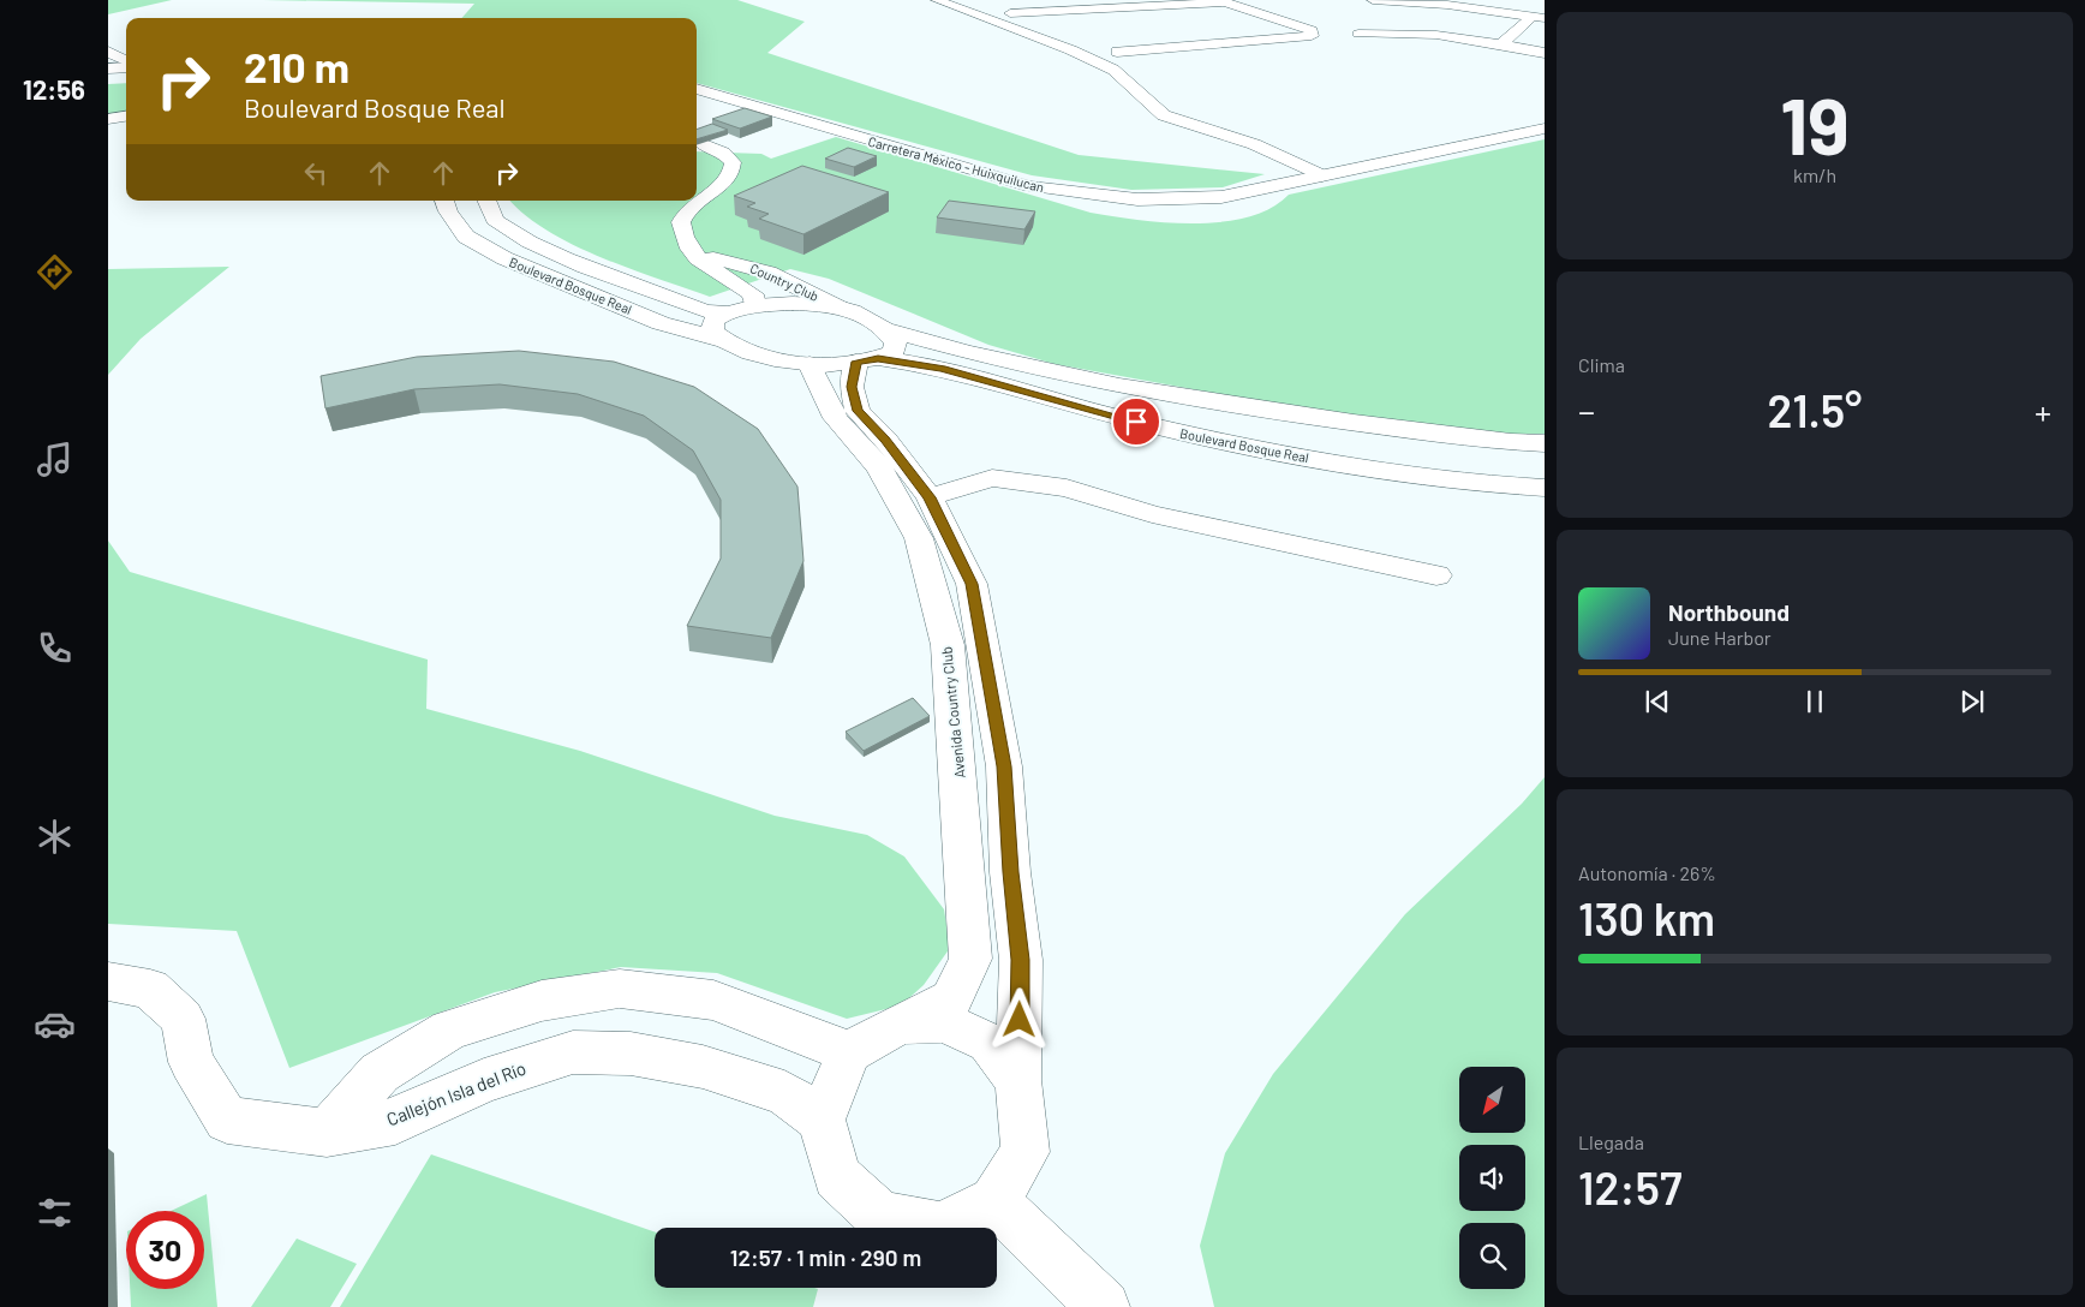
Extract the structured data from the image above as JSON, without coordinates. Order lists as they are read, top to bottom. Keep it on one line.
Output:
{"streets":{"street":["Carretera México - Huixquilucan","Country Club","Boulevard Bosque Real","Avenida Country Club","Callejón Isla del Río"]},"crossings":[["Boulevard Bosque Real","Avenida Country Club"],["Avenida Country Club","Callejón Isla del Río"]],"north":"bottom left","page":{"tabs":"12:56","tile":[["19","km/h"],"Clima",["Autonomía · 26%","130 km"],["Llegada","12:57"]],"turn":["210 m","Boulevard Bosque Real"],"heat":["−","21.5°","+"],"song":["Northbound","June Harbor"],"limit":"30","trip":"12:57 · 1 min · 290 m"}}
